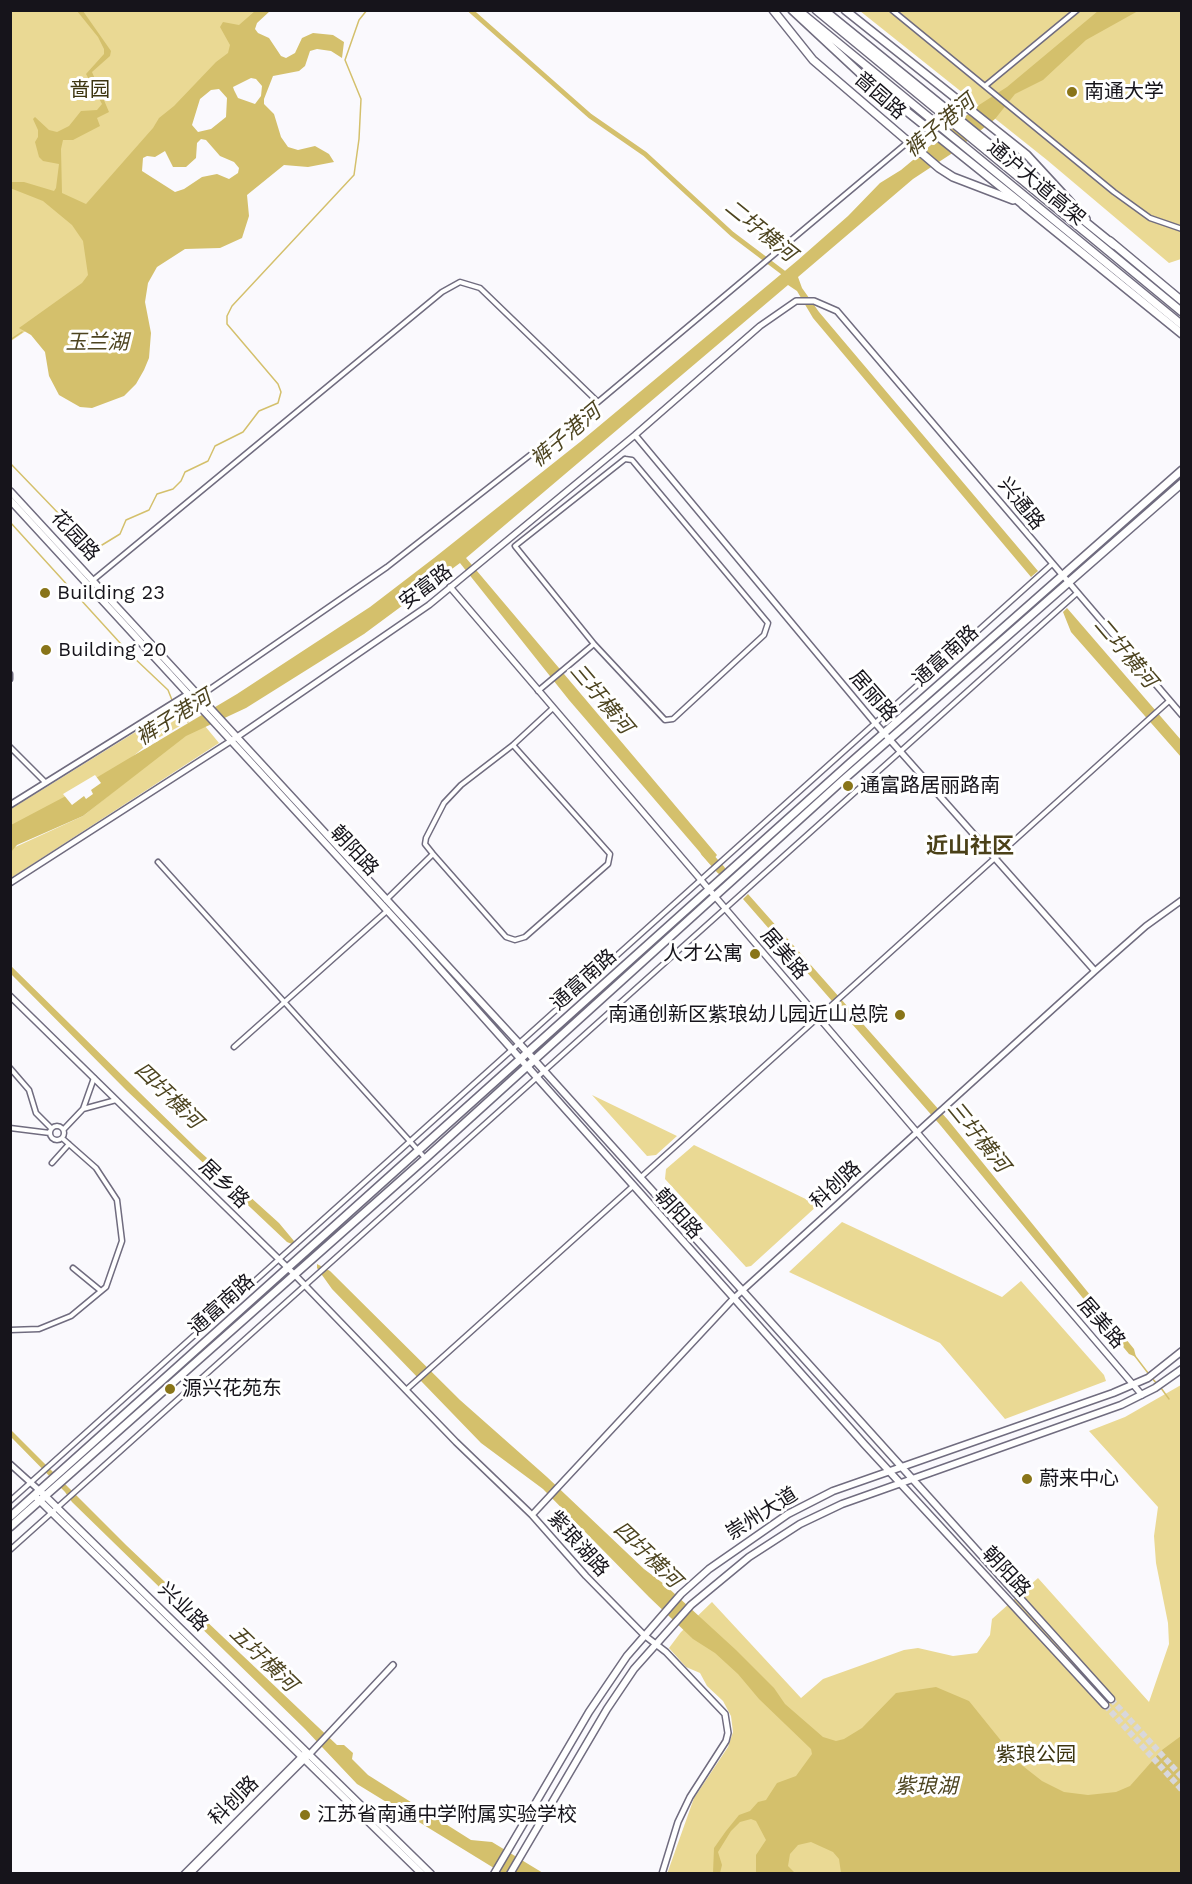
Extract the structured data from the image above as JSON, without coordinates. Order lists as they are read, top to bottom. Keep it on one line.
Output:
{"streets":{"main road":["啬园路","通沪大道高架","花园路","通富南路","朝阳路","崇州大道","兴业路"],"street":["兴通路","安富路","居丽路","居美路","居乡路","科创路","紫琅湖路"]},"crossings":[["兴通路","安富路"],["兴通路","通富南路"],["花园路","安富路"],["花园路","朝阳路"],["安富路","居丽路"],["安富路","朝阳路"],["安富路","居美路"],["通富南路","居丽路"],["通富南路","朝阳路"],["通富南路","居美路"],["通富南路","居乡路"],["通富南路","紫琅湖路"],["通富南路","兴业路"],["居丽路","科创路"],["朝阳路","科创路"],["朝阳路","崇州大道"],["居美路","科创路"],["居美路","崇州大道"],["居乡路","紫琅湖路"],["科创路","紫琅湖路"],["科创路","兴业路"],["崇州大道","紫琅湖路"]],"districts":["近山社区"],"water":["裤子港河","二圩横河","玉兰湖","三圩横河","四圩横河","五圩横河","紫琅湖"],"parks":["啬园","紫琅公园"],"places":["南通大学","Building 23","Building 20","通富路居丽路南","人才公寓","南通创新区紫琅幼儿园近山总院","源兴花苑东","蔚来中心","江苏省南通中学附属实验学校"]}
